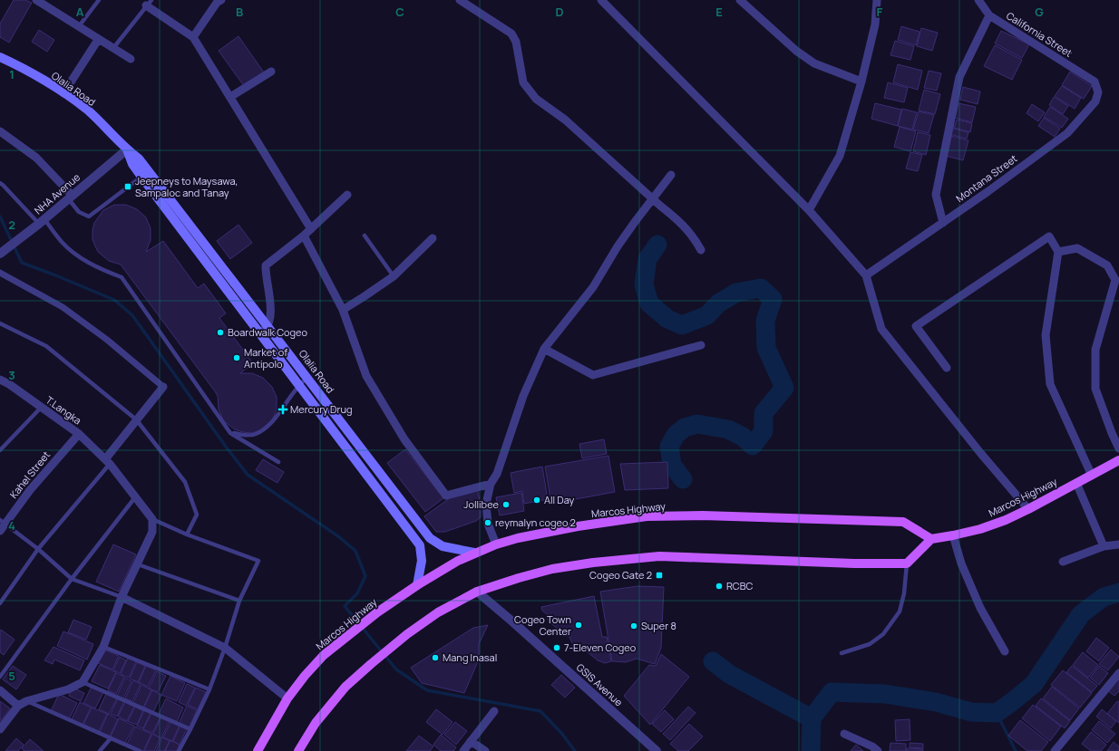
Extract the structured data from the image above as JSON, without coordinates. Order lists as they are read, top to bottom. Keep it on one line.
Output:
{"streets":{"main road":["Olalia Road","Marcos Highway"],"street":["California Street","Montana Street","NHA Avenue","T.Langka","Kahel Street","GSIS Avenue"]},"crossings":[["California Street","Montana Street"],["Olalia Road","NHA Avenue"],["Olalia Road","Marcos Highway"],["T.Langka","Kahel Street"]],"places":{"transit":["Jeepneys to Maysawa, Sampaloc and Tanay","Cogeo Gate 2"],"other":["Boardwalk Cogeo","Market of Antipolo","All Day","Jollibee","reymalyn cogeo 2","RCBC","Cogeo Town Center","Super 8","7-Eleven Cogeo","Mang Inasal"],"health":["Mercury Drug"]},"grid":{"columns":["A","B","C","D","E","F","G"],"rows":["1","2","3","4","5"]}}
